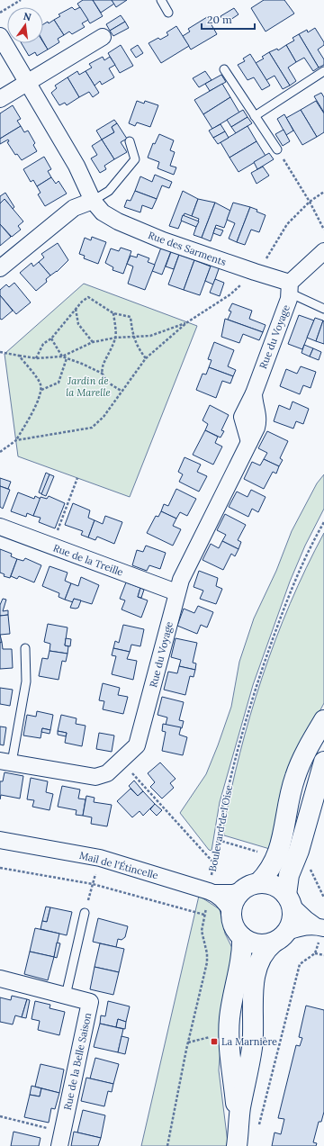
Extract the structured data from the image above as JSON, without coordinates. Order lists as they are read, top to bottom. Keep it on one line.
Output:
{"streets":{"street":["Rue des Sarments","Rue du Voyage","Rue de la Treille","Mail de l'Étincelle","Rue de la Belle Saison"],"path":["Boulevard de l'Oise"]},"crossings":[["Rue des Sarments","Rue du Voyage"],["Rue du Voyage","Rue de la Treille"],["Boulevard de l'Oise","Mail de l'Étincelle"]],"parks":["Jardin de la Marelle"],"places":{"transit":["La Marnière"]},"scale_bar":"20 m","north":"top"}
